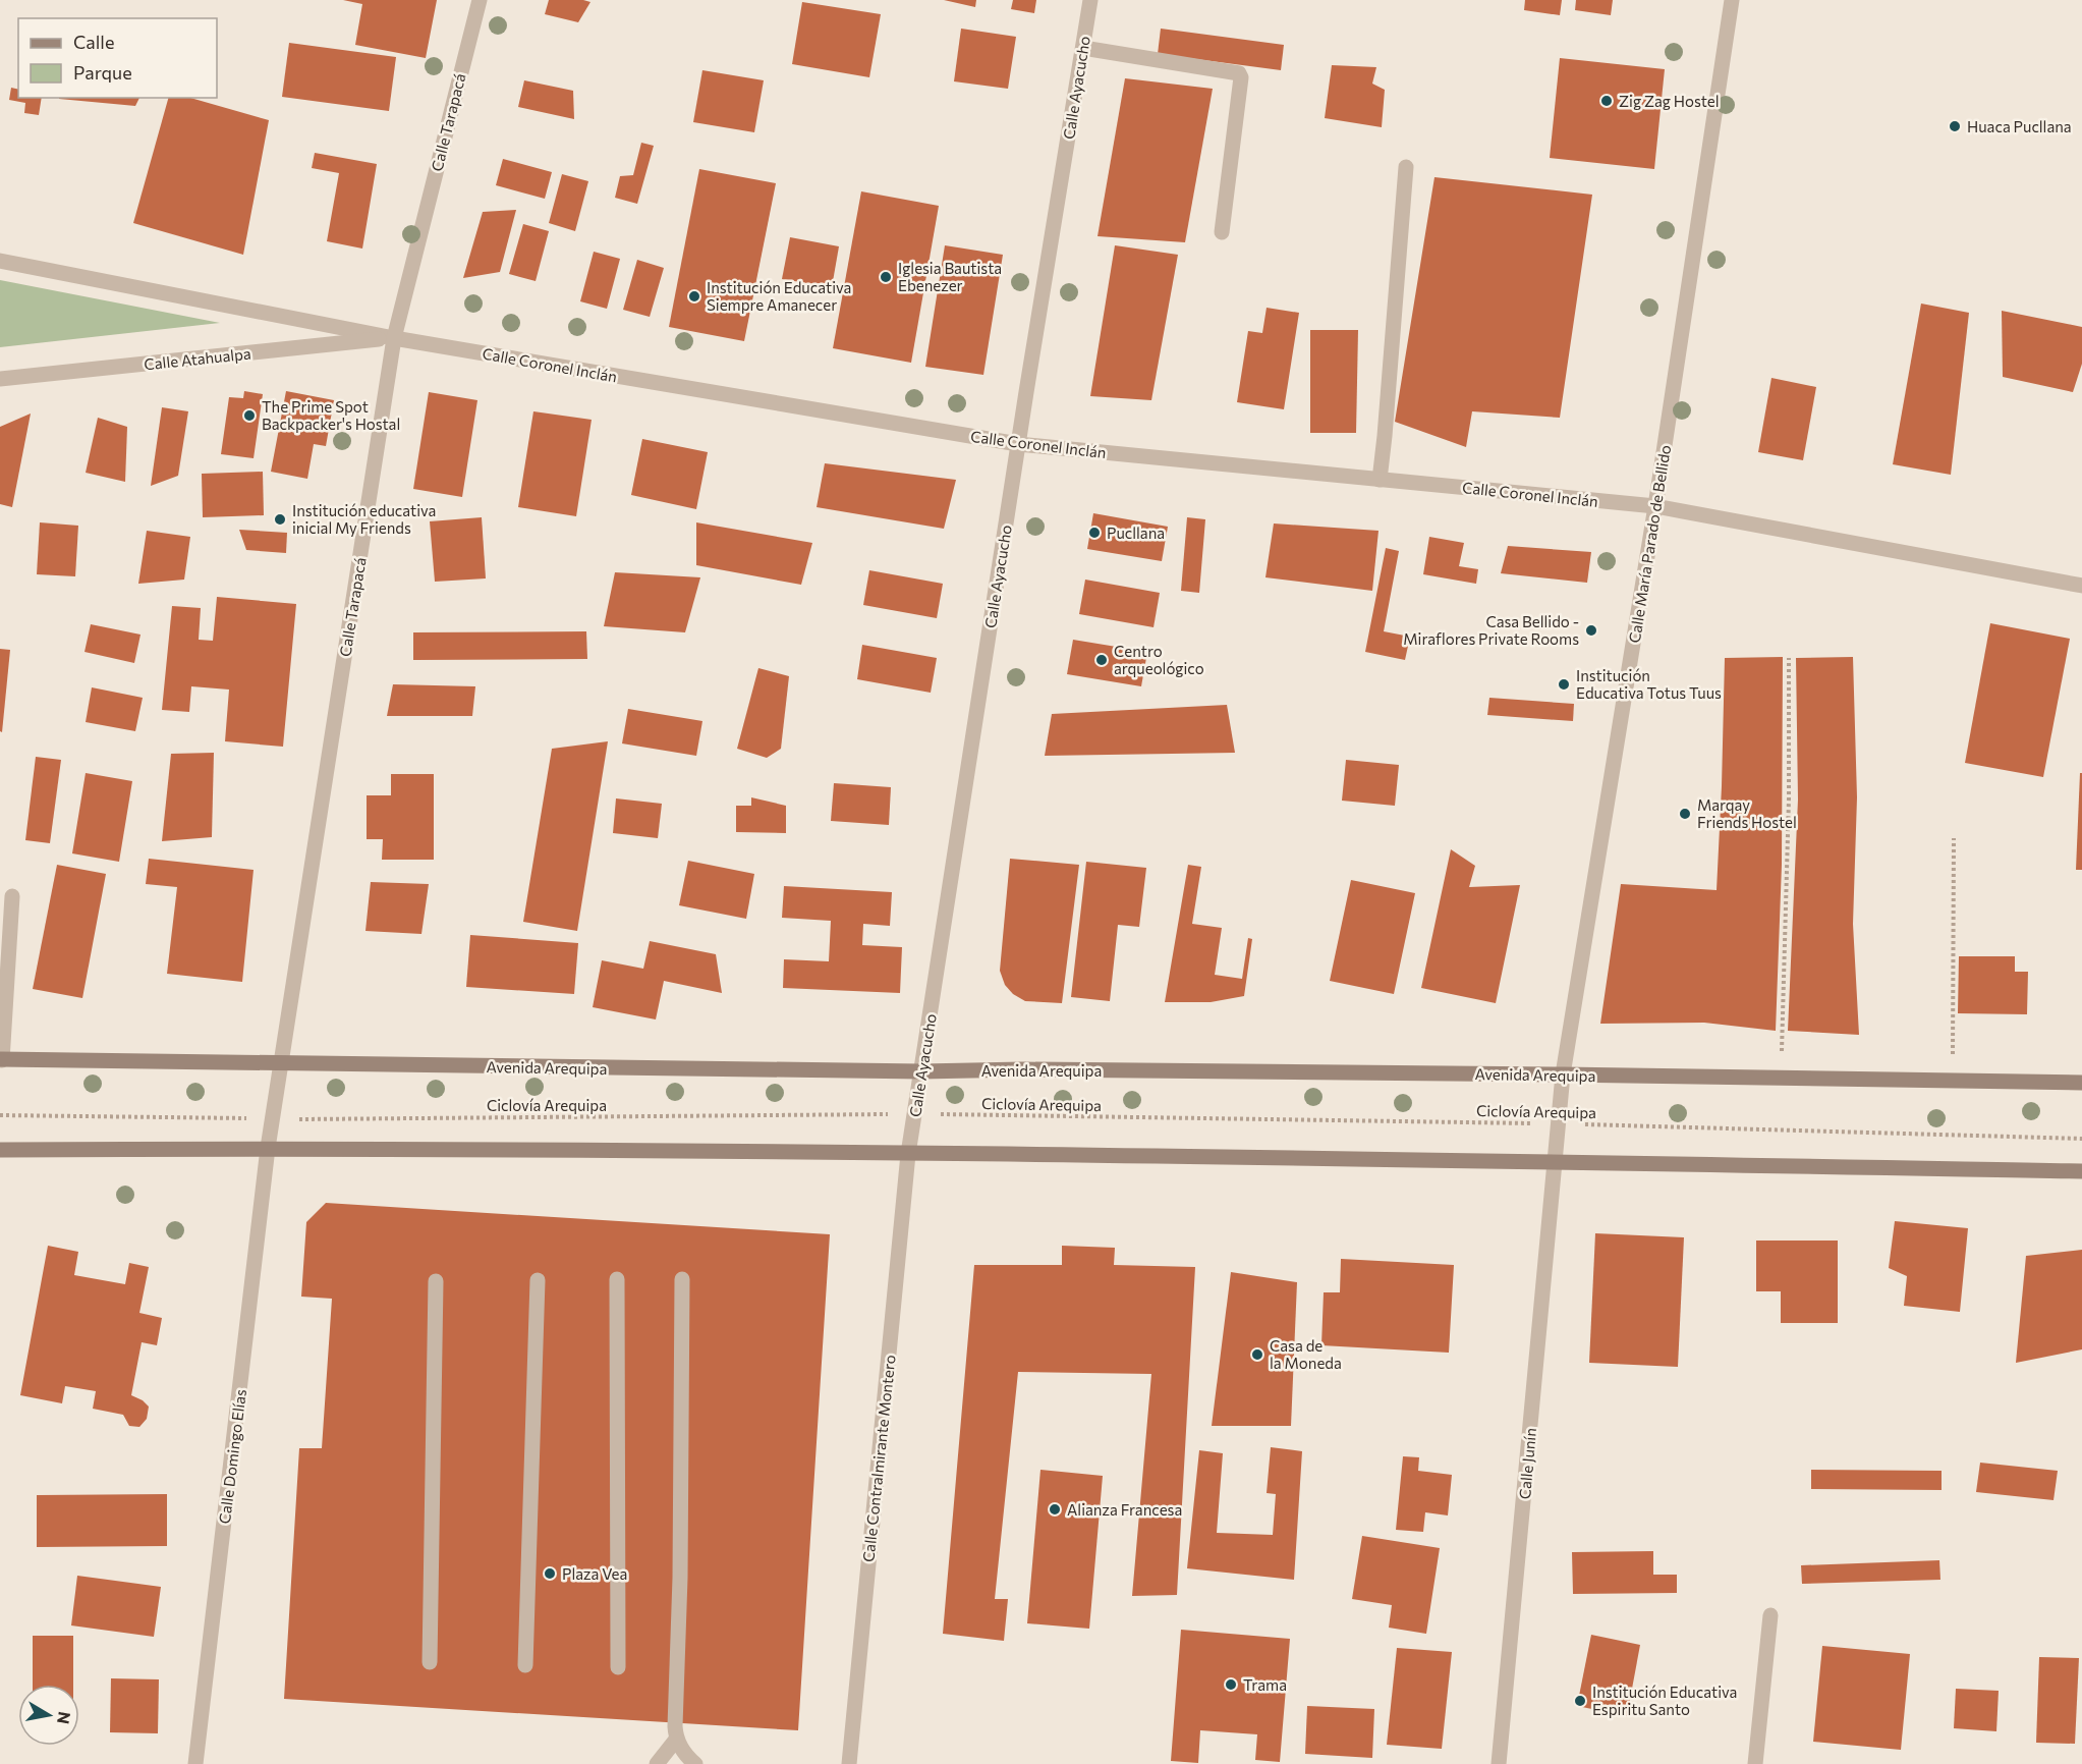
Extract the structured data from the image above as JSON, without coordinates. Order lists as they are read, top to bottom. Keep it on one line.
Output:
{"streets":{"main road":["Avenida Arequipa"],"street":["Calle Ayacucho","Calle Tarapacá","Calle Atahualpa","Calle Coronel Inclán","Calle María Parado de Bellido","Calle Domingo Elías","Calle Contralmirante Montero","Calle Junín"],"path":["Ciclovía Arequipa"]},"crossings":[["Calle Ayacucho","Calle Coronel Inclán"],["Calle Ayacucho","Avenida Arequipa"],["Calle Ayacucho","Ciclovía Arequipa"],["Calle Ayacucho","Calle Contralmirante Montero"],["Calle Tarapacá","Calle Atahualpa"],["Calle Tarapacá","Calle Coronel Inclán"],["Calle Tarapacá","Avenida Arequipa"],["Calle Tarapacá","Ciclovía Arequipa"],["Calle Tarapacá","Calle Domingo Elías"],["Calle Atahualpa","Calle Coronel Inclán"],["Calle Coronel Inclán","Calle María Parado de Bellido"],["Calle María Parado de Bellido","Avenida Arequipa"],["Calle María Parado de Bellido","Ciclovía Arequipa"],["Calle María Parado de Bellido","Calle Junín"],["Ciclovía Arequipa","Calle Junín"]],"places":["Zig Zag Hostel","Huaca Pucllana","Iglesia Bautista Ebenezer","Institución Educativa Siempre Amanecer","The Prime Spot Backpacker's Hostal","Institución educativa inicial My Friends","Pucllana","Casa Bellido - Miraflores Private Rooms","Centro arqueológico","Institución Educativa Totus Tuus","Marqay Friends Hostel","Casa de la Moneda","Alianza Francesa","Plaza Vea","Trama","Institución Educativa Espiritu Santo"],"legend":["Calle","Parque"],"north":"right"}
